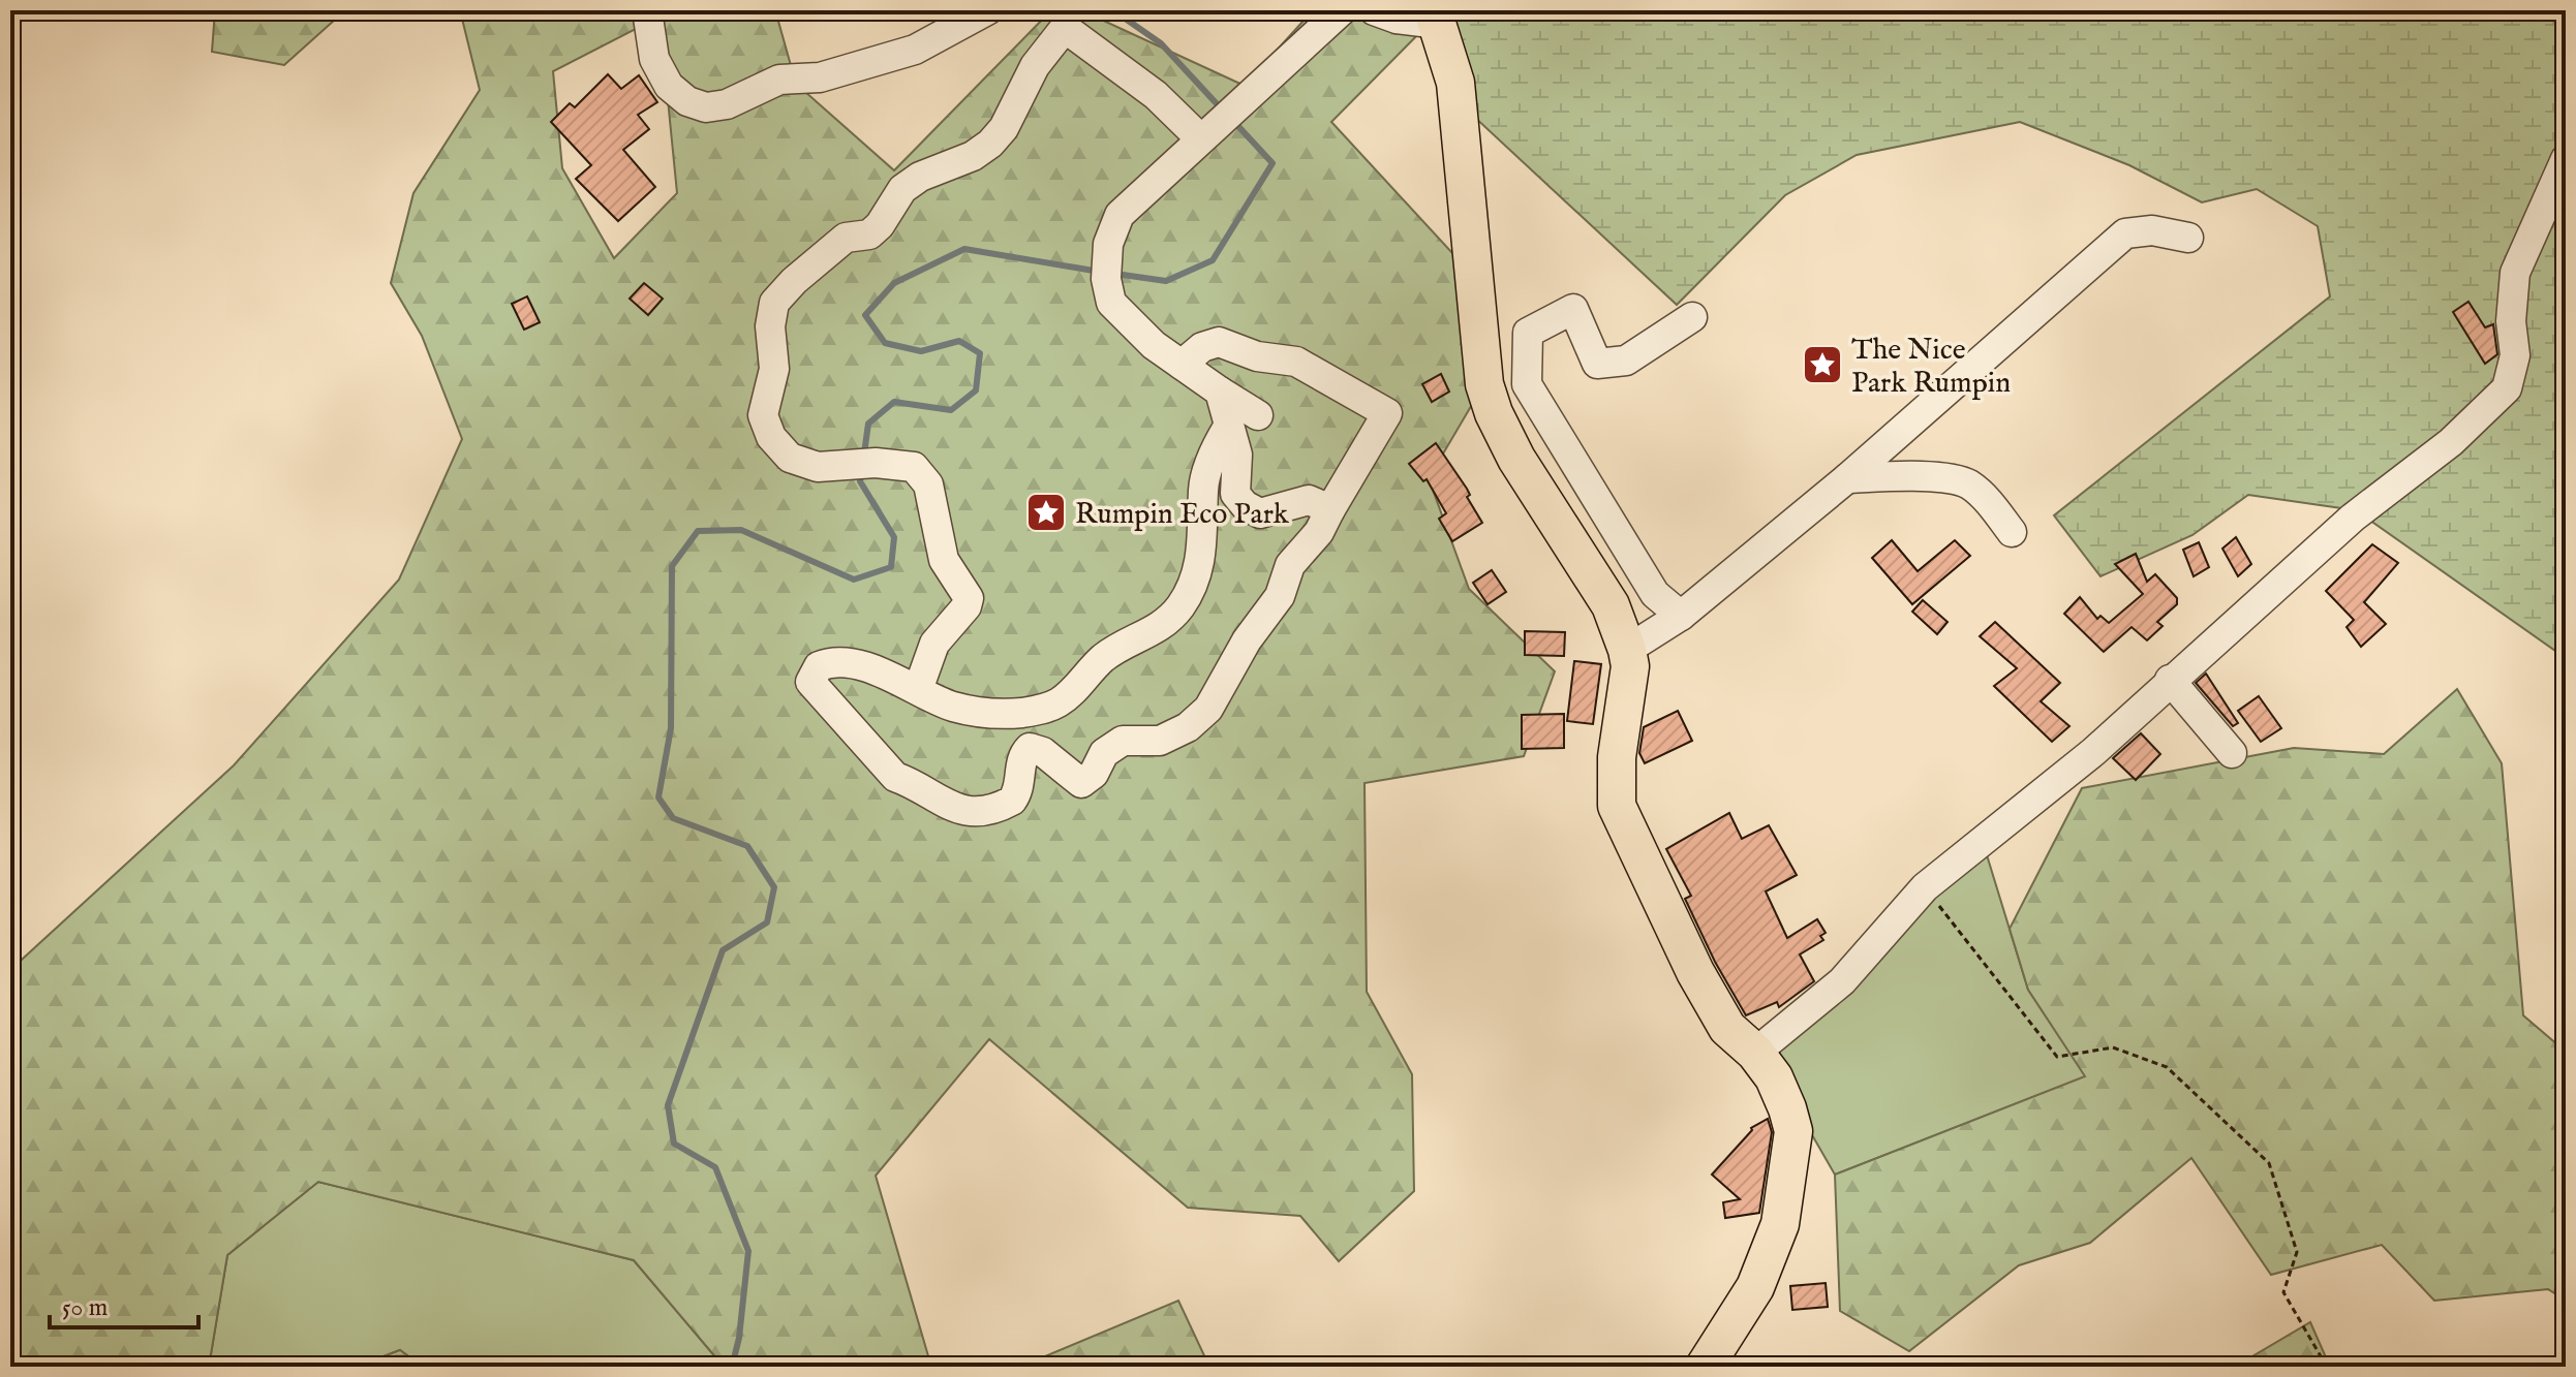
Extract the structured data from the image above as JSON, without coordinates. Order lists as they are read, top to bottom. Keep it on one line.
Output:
{"places":{"place":["The Nice Park Rumpin","Rumpin Eco Park"]},"scale_bar":"50 m"}
